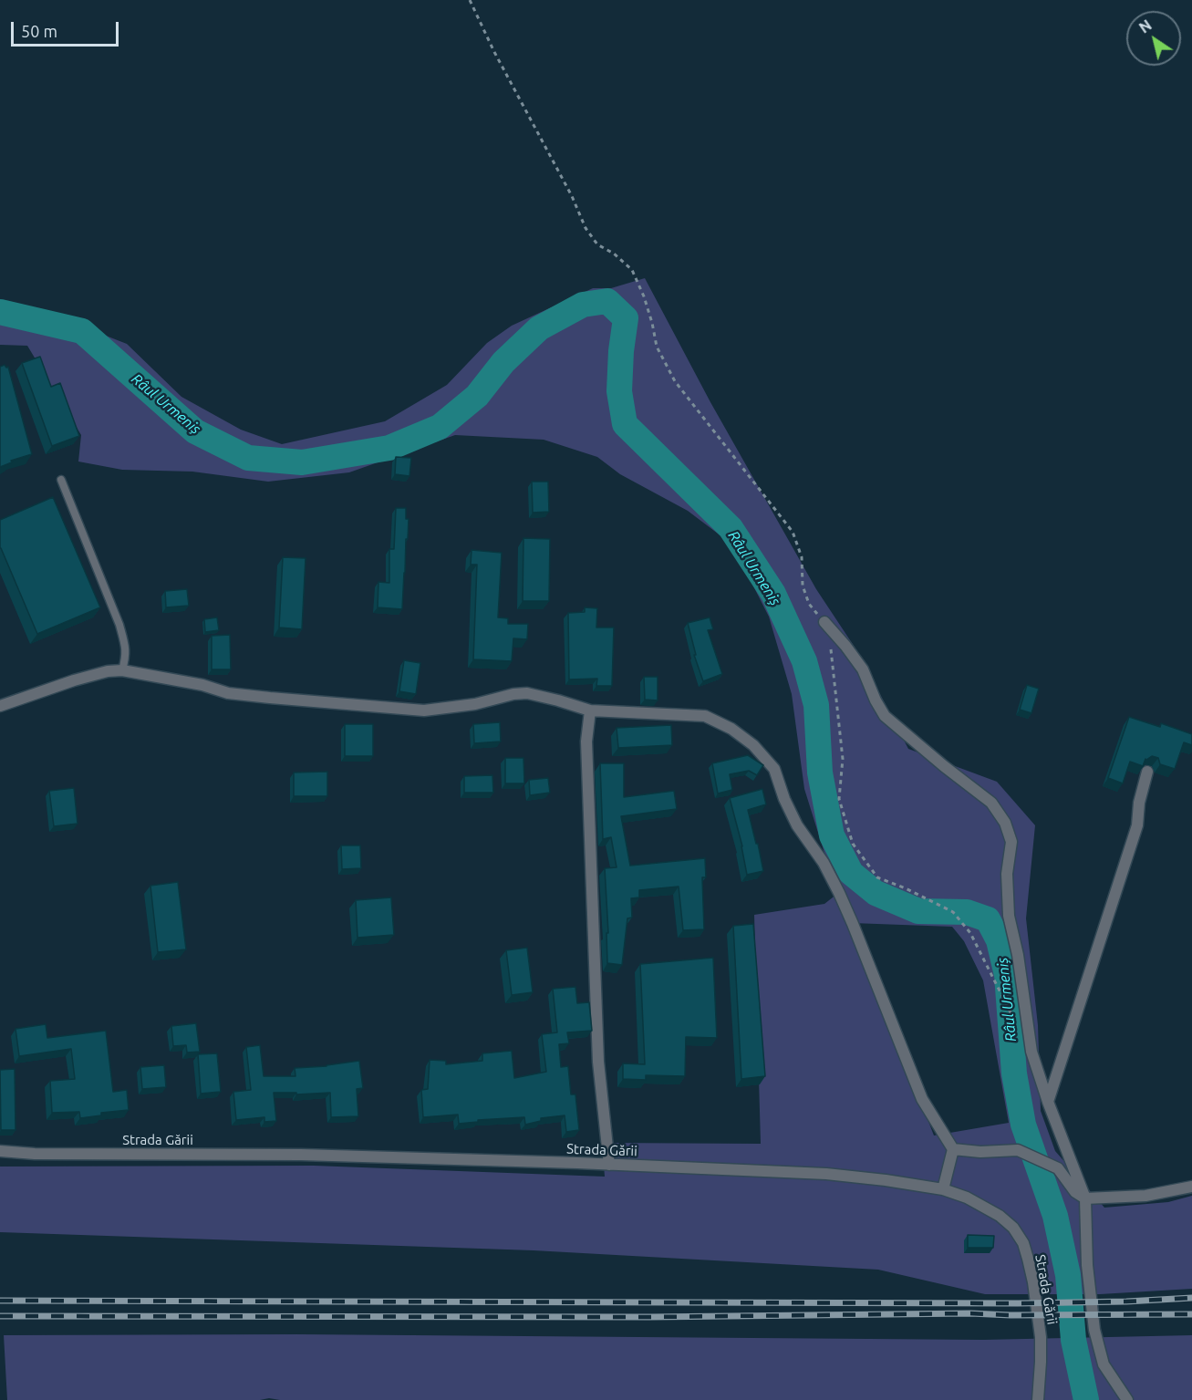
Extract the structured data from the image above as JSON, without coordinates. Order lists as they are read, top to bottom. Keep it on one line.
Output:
{"streets":{"street":["Strada Gării"]},"water":["Râul Urmeniș"],"scale_bar":"50 m","north":"top left"}
